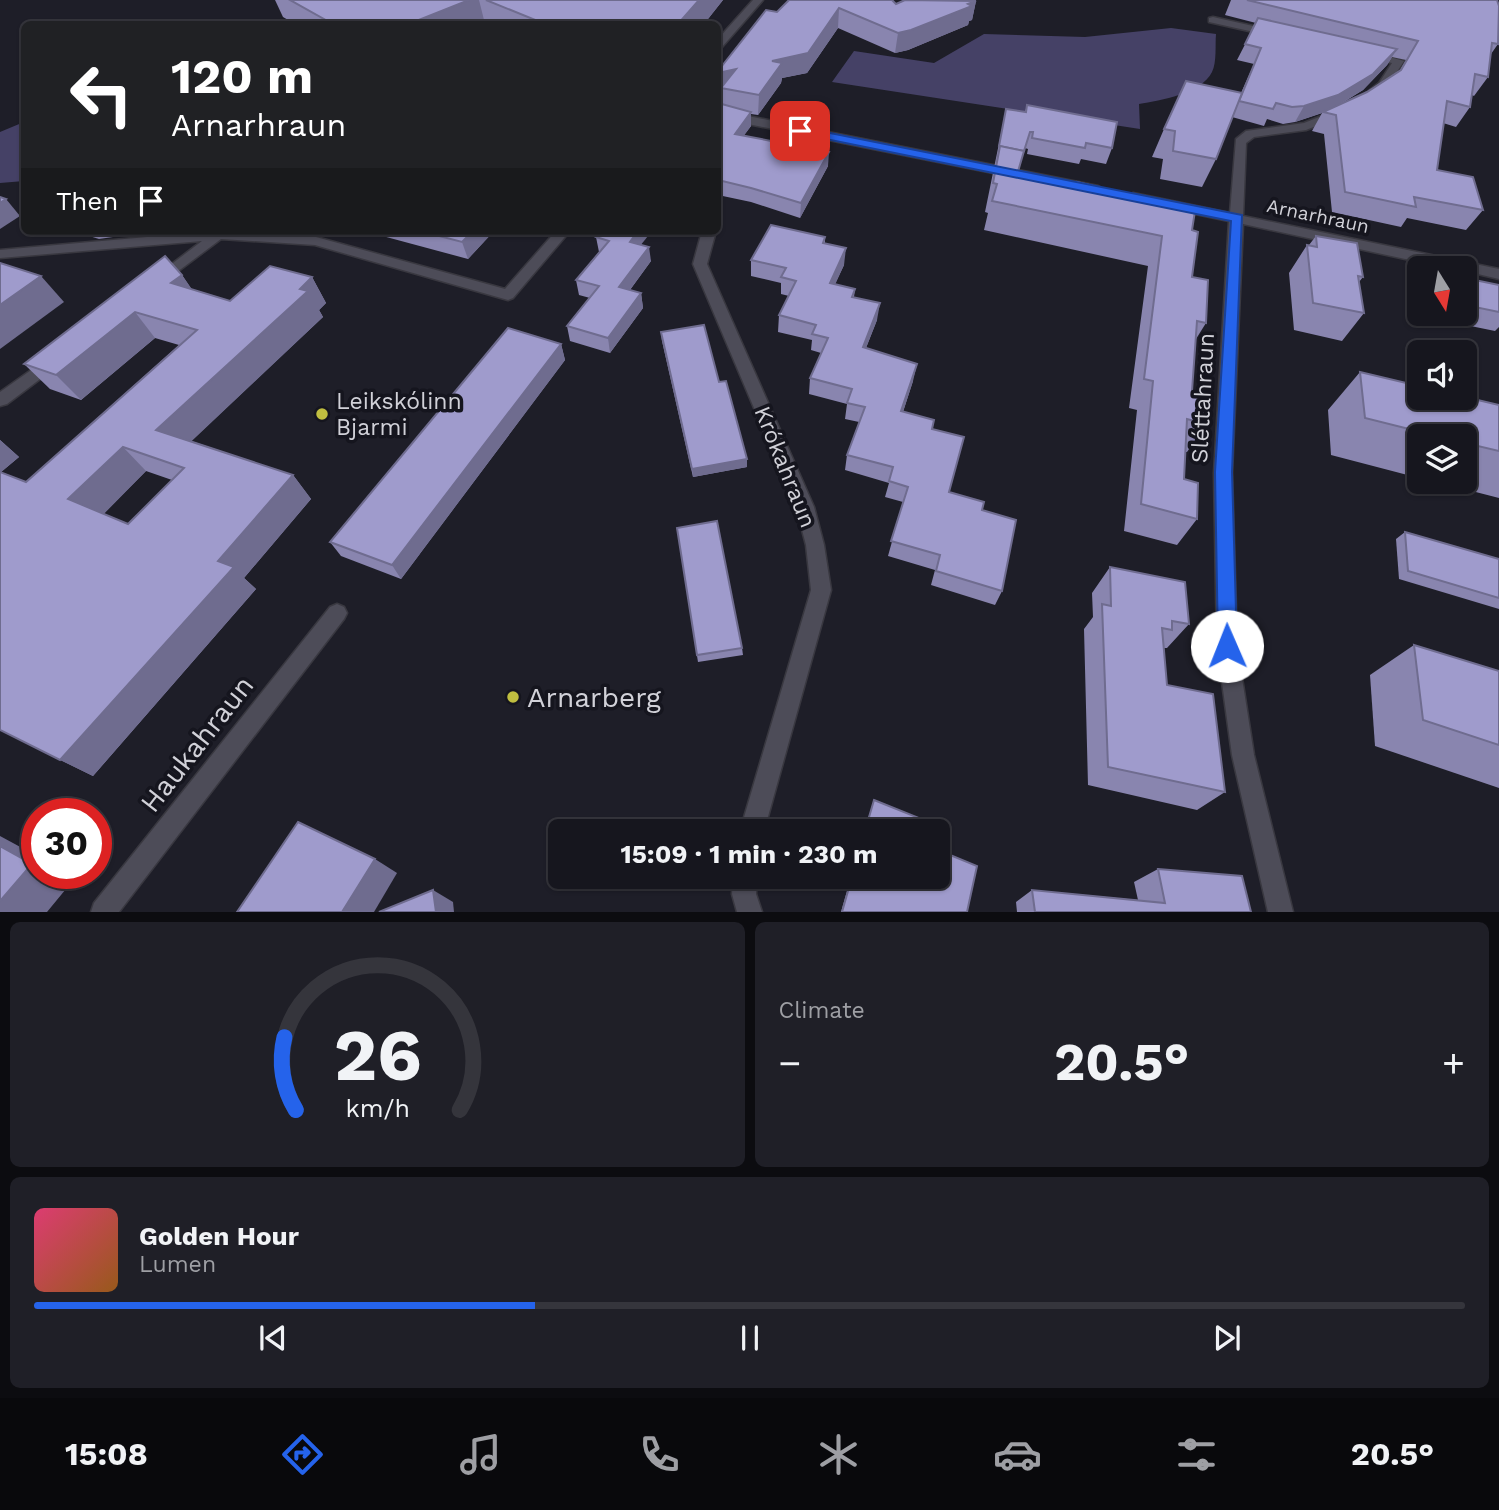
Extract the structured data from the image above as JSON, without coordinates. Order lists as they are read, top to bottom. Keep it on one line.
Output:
{"streets":{"street":["Arnarhraun","Sléttahraun","Krókahraun","Haukahraun"]},"crossings":[["Arnarhraun","Sléttahraun"]],"places":["Leikskólinn Bjarmi","Arnarberg"],"north":"bottom","page":{"turn":["120 m","Arnarhraun"],"then":"Then","limit":"30","trip":"15:09 · 1 min · 230 m","tile":"Climate","heat":["−","20.5°","+"],"song":["Golden Hour","Lumen"],"tabs":["15:08","20.5°"],"gauge":["26","km/h"]}}
